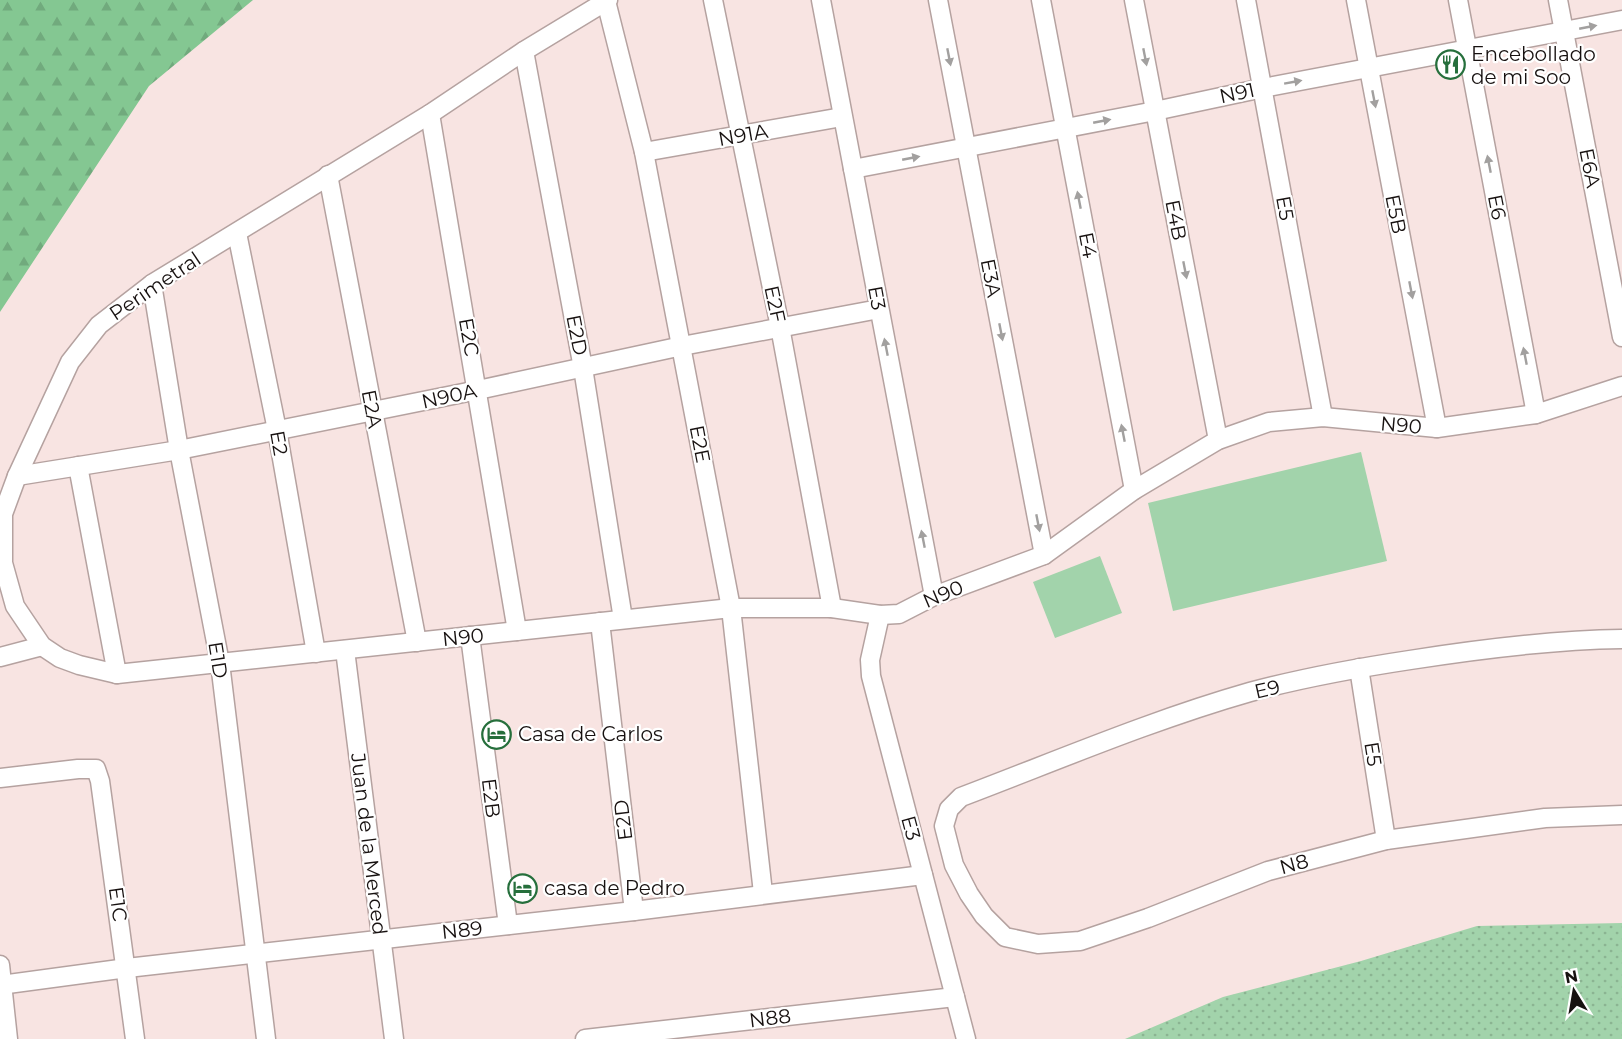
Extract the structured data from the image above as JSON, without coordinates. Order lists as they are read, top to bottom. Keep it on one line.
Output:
{"streets":{"street":["N91","N91A","E6A","E6","E5","E5B","E4B","E4","E3A","Perimetral","E3","E2F","E2D","E2C","N90A","E2A","N90","E2","E2E","E1D","E9","E2B","Juan de la Merced","N8","E1C","N89","N88"]},"crossings":[["N91","E6A"],["N91","E6"],["N91","E5"],["N91","E5B"],["N91","E4B"],["N91","E4"],["N91","E3A"],["N91","E3"],["N91A","E3"],["N91A","E2F"],["N91A","E2E"],["E6","N90"],["E5","N90"],["E5","E9"],["E5","N8"],["E5B","N90"],["E4B","N90"],["E4","N90"],["E3A","N90"],["Perimetral","E2D"],["Perimetral","E2C"],["Perimetral","N90A"],["Perimetral","E2A"],["Perimetral","N90"],["Perimetral","E2"],["Perimetral","E2E"],["Perimetral","E1D"],["E3","N90A"],["E3","N90"],["E3","N89"],["E3","N88"],["E2F","N90A"],["E2F","N90"],["E2D","N90A"],["E2D","N90"],["E2D","N89"],["E2C","N90A"],["E2C","N90"],["N90A","E2A"],["N90A","E2"],["N90A","E2E"],["N90A","E1D"],["E2A","N90"],["N90","E2"],["N90","E2E"],["N90","E1D"],["N90","E2B"],["N90","Juan de la Merced"],["E2E","N89"],["E1D","N89"],["E9","N8"],["E2B","N89"],["Juan de la Merced","N89"],["E1C","N89"]],"one_way":["N91","E6","E5B","E4B","E4","E3A"],"places":{"restaurant":["Encebollado de mi Soo"],"hotel":["Casa de Carlos","casa de Pedro"]},"north":"top"}
